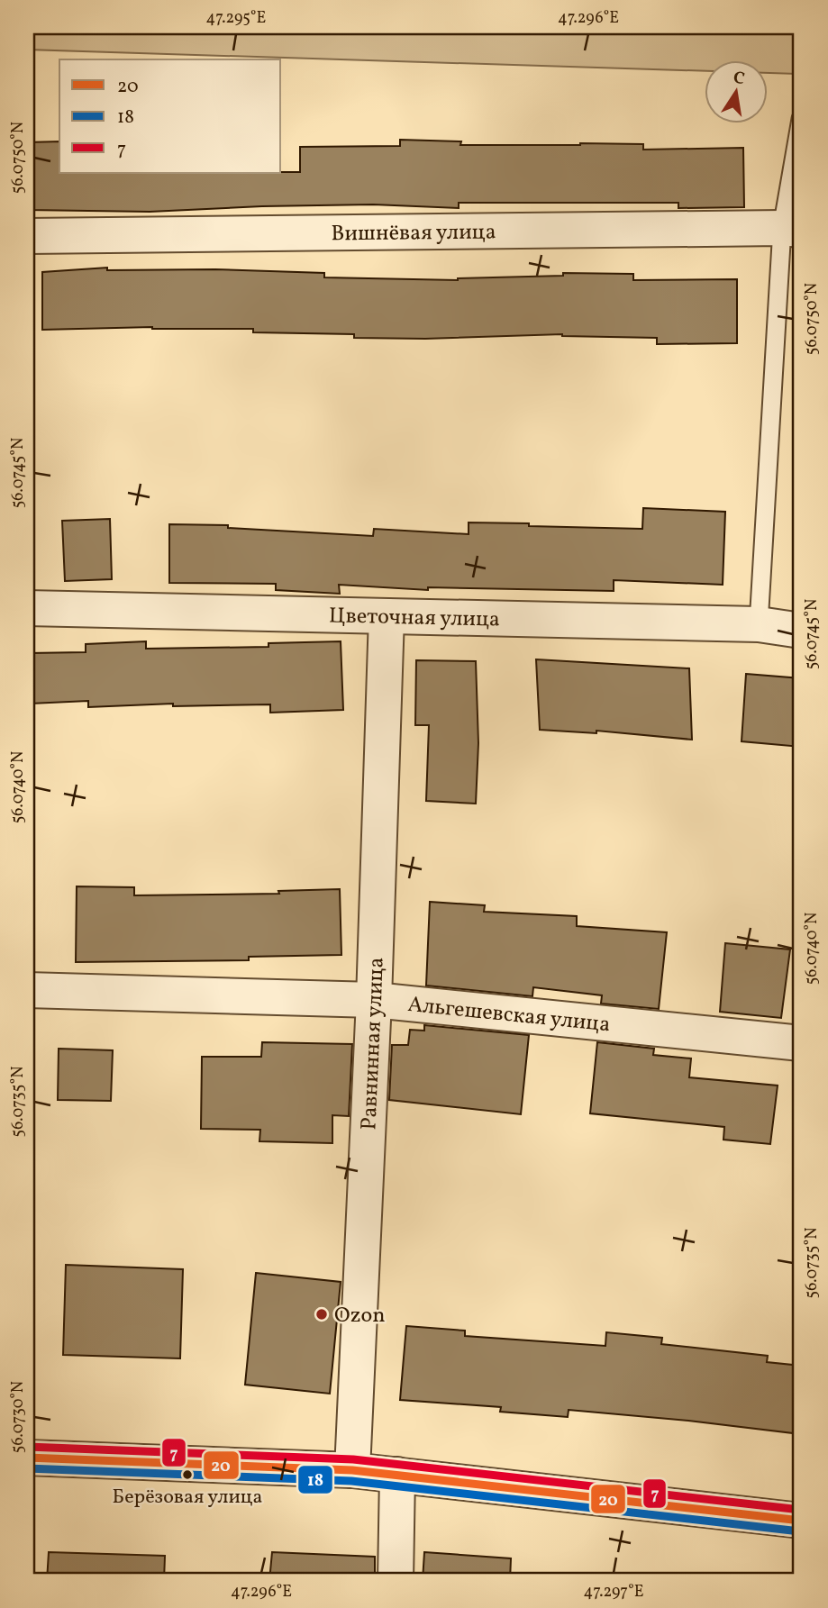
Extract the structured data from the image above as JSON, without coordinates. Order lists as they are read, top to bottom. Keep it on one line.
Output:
{"streets":{"street":["Вишнёвая улица","Цветочная улица","Альгешевская улица","Равнинная улица"]},"crossings":[["Цветочная улица","Равнинная улица"],["Альгешевская улица","Равнинная улица"]],"places":["Ozon","Берёзовая улица"],"lines":["transit line 7","transit line 20","transit line 18"],"legend":["20","18","7"],"north":"top","coordinates":["47.295°E","47.296°E","56.0750°N","56.0745°N","56.0740°N","56.0735°N","56.0730°N","47.297°E"]}
